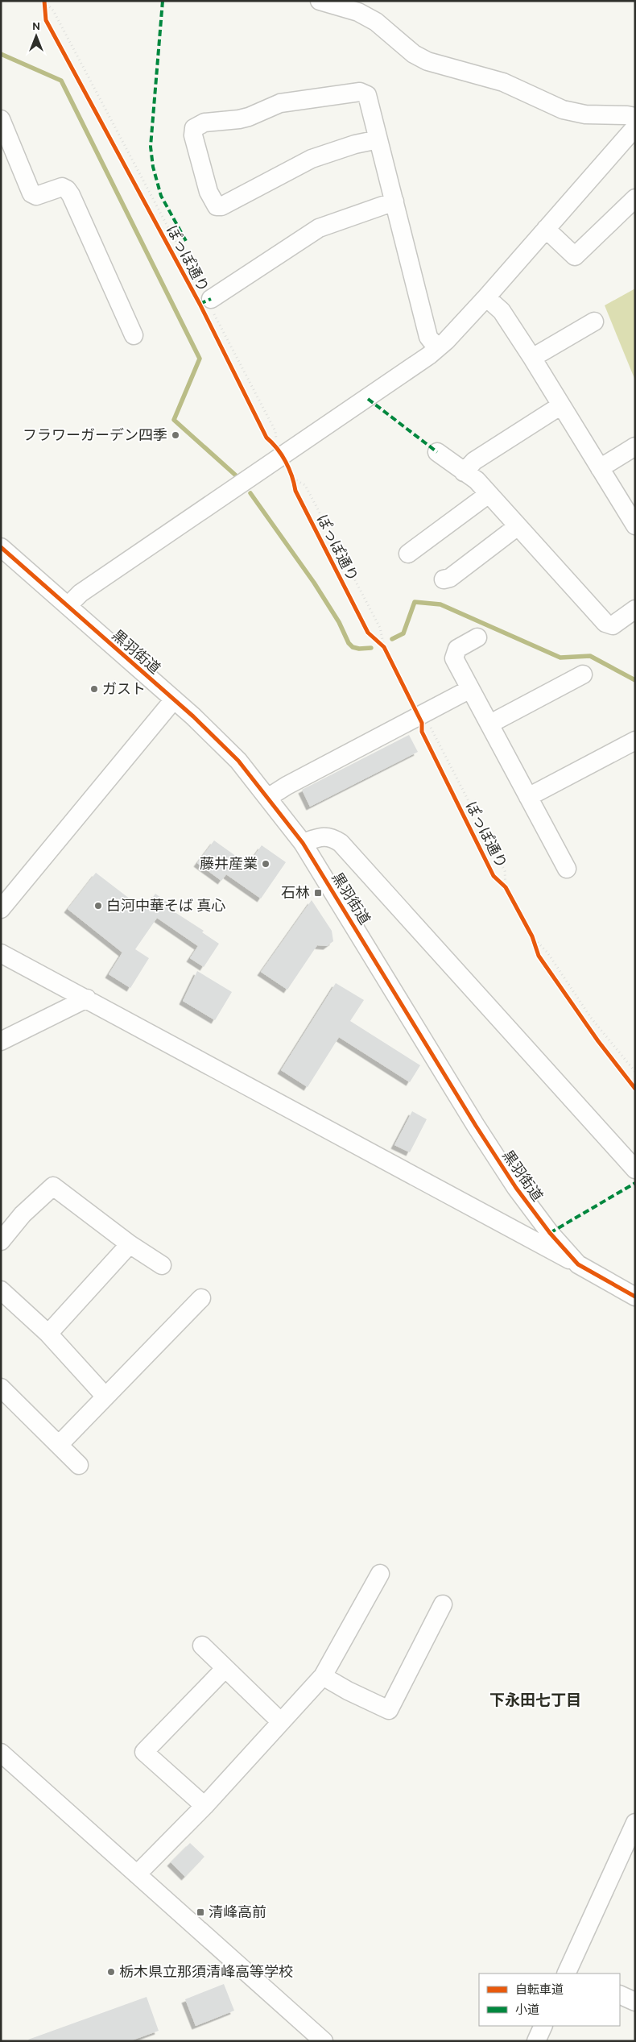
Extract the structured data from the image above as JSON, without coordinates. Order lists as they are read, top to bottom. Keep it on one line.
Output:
{"streets":{"street":["黒羽街道"],"cycle path":["ぽっぽ通り"]},"districts":["下永田七丁目"],"places":{"other":["フラワーガーデン四季","ガスト","藤井産業","白河中華そば 真心","栃木県立那須清峰高等学校"],"transit":["石林","清峰高前"]},"legend":["自転車道","小道"],"north":"top"}
